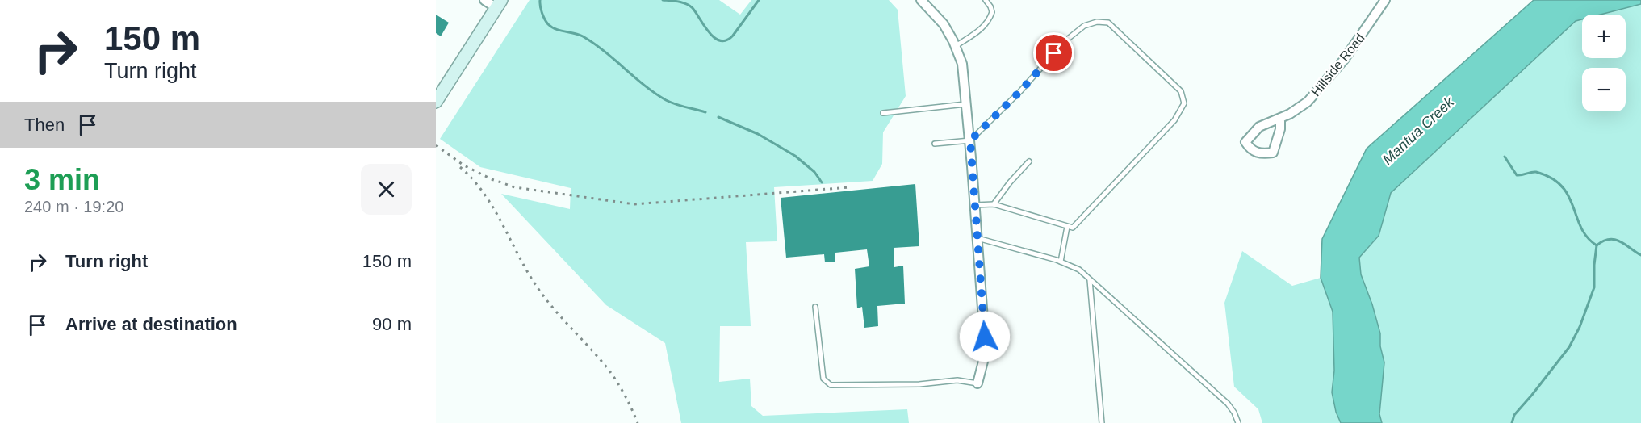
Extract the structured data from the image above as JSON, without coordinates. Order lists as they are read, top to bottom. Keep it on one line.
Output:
{"streets":{"street":["Hillside Road"]},"water":["Mantua Creek"],"page":{"turn":["150 m","Turn right"],"map_buttons":["+","−"],"then":"Then","heading":["3 min","240 m · 19:20"],"list":[{"name":"Turn right","value":"150 m"},{"name":"Arrive at destination","value":"90 m"}]}}
